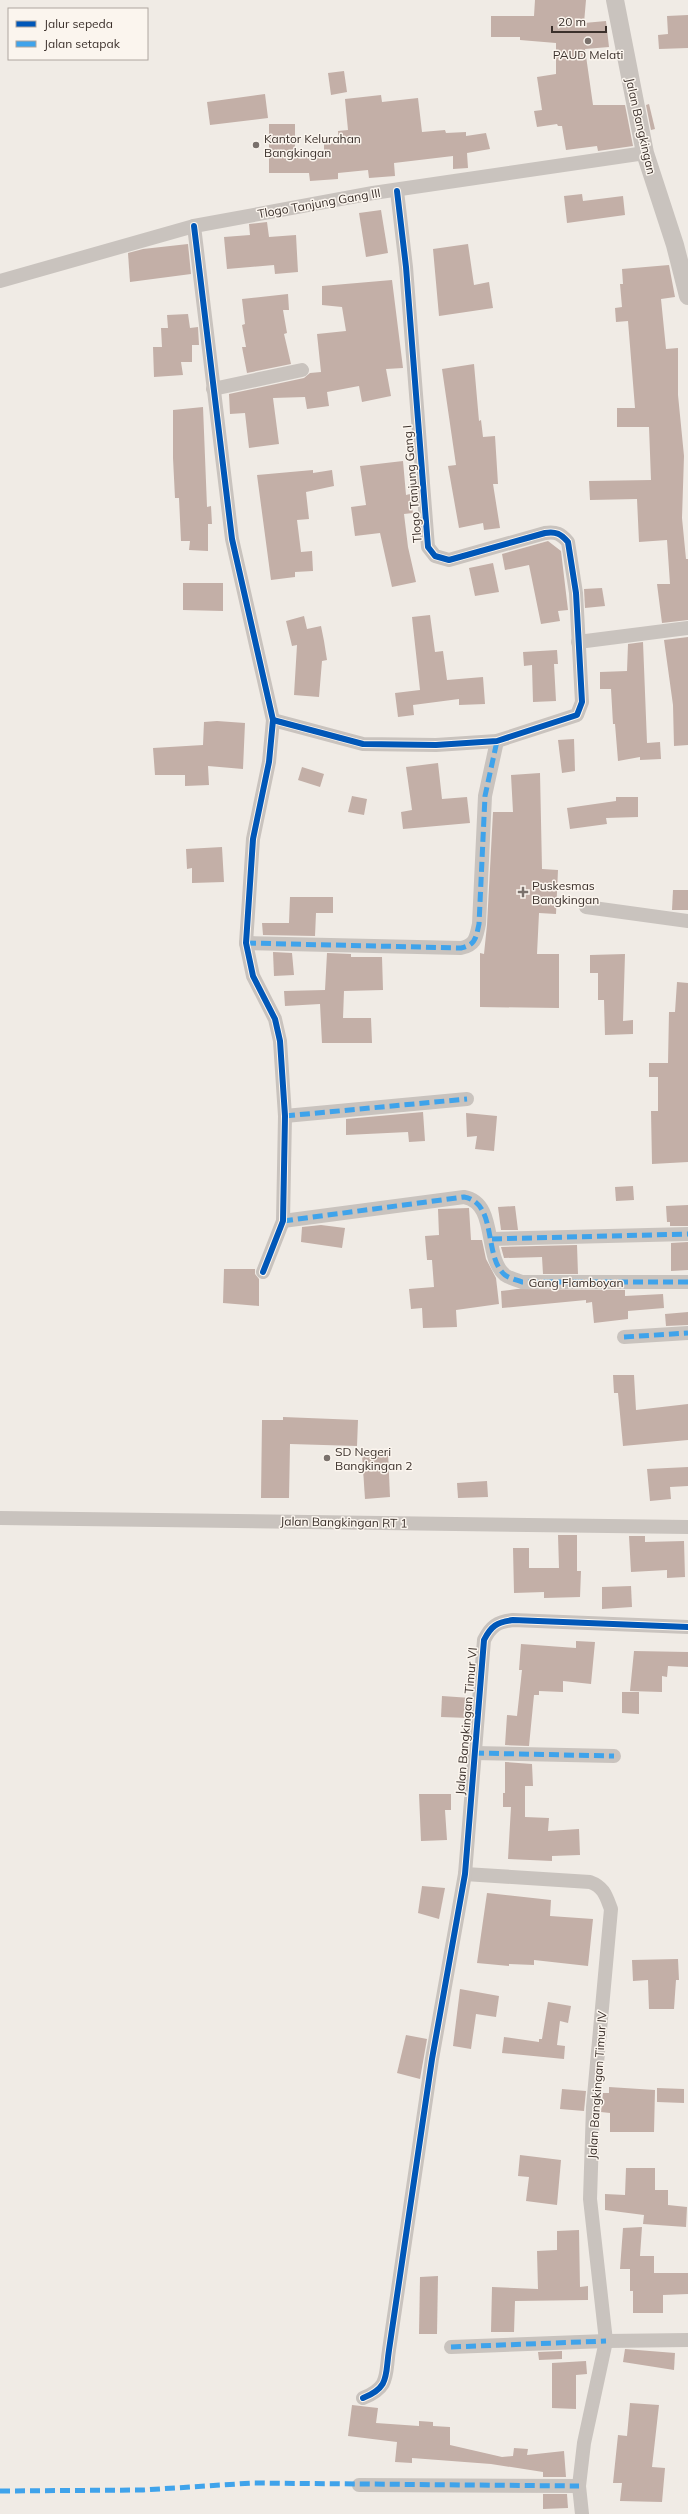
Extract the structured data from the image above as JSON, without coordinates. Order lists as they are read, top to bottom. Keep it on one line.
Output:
{"streets":{"street":["Jalan Bangkingan","Tlogo Tanjung Gang III","Tlogo Tanjung Gang I","Gang Flamboyan","Jalan Bangkingan RT 1","Jalan Bangkingan Timur VI","Jalan Bangkingan Timur IV"]},"crossings":[["Jalan Bangkingan","Tlogo Tanjung Gang III"],["Tlogo Tanjung Gang III","Tlogo Tanjung Gang I"],["Jalan Bangkingan Timur VI","Jalan Bangkingan Timur IV"]],"places":{"other":["PAUD Melati","Kantor Kelurahan Bangkingan","SD Negeri Bangkingan 2"],"health":["Puskesmas Bangkingan"]},"legend":["Jalur sepeda","Jalan setapak"],"scale_bar":"20 m"}
